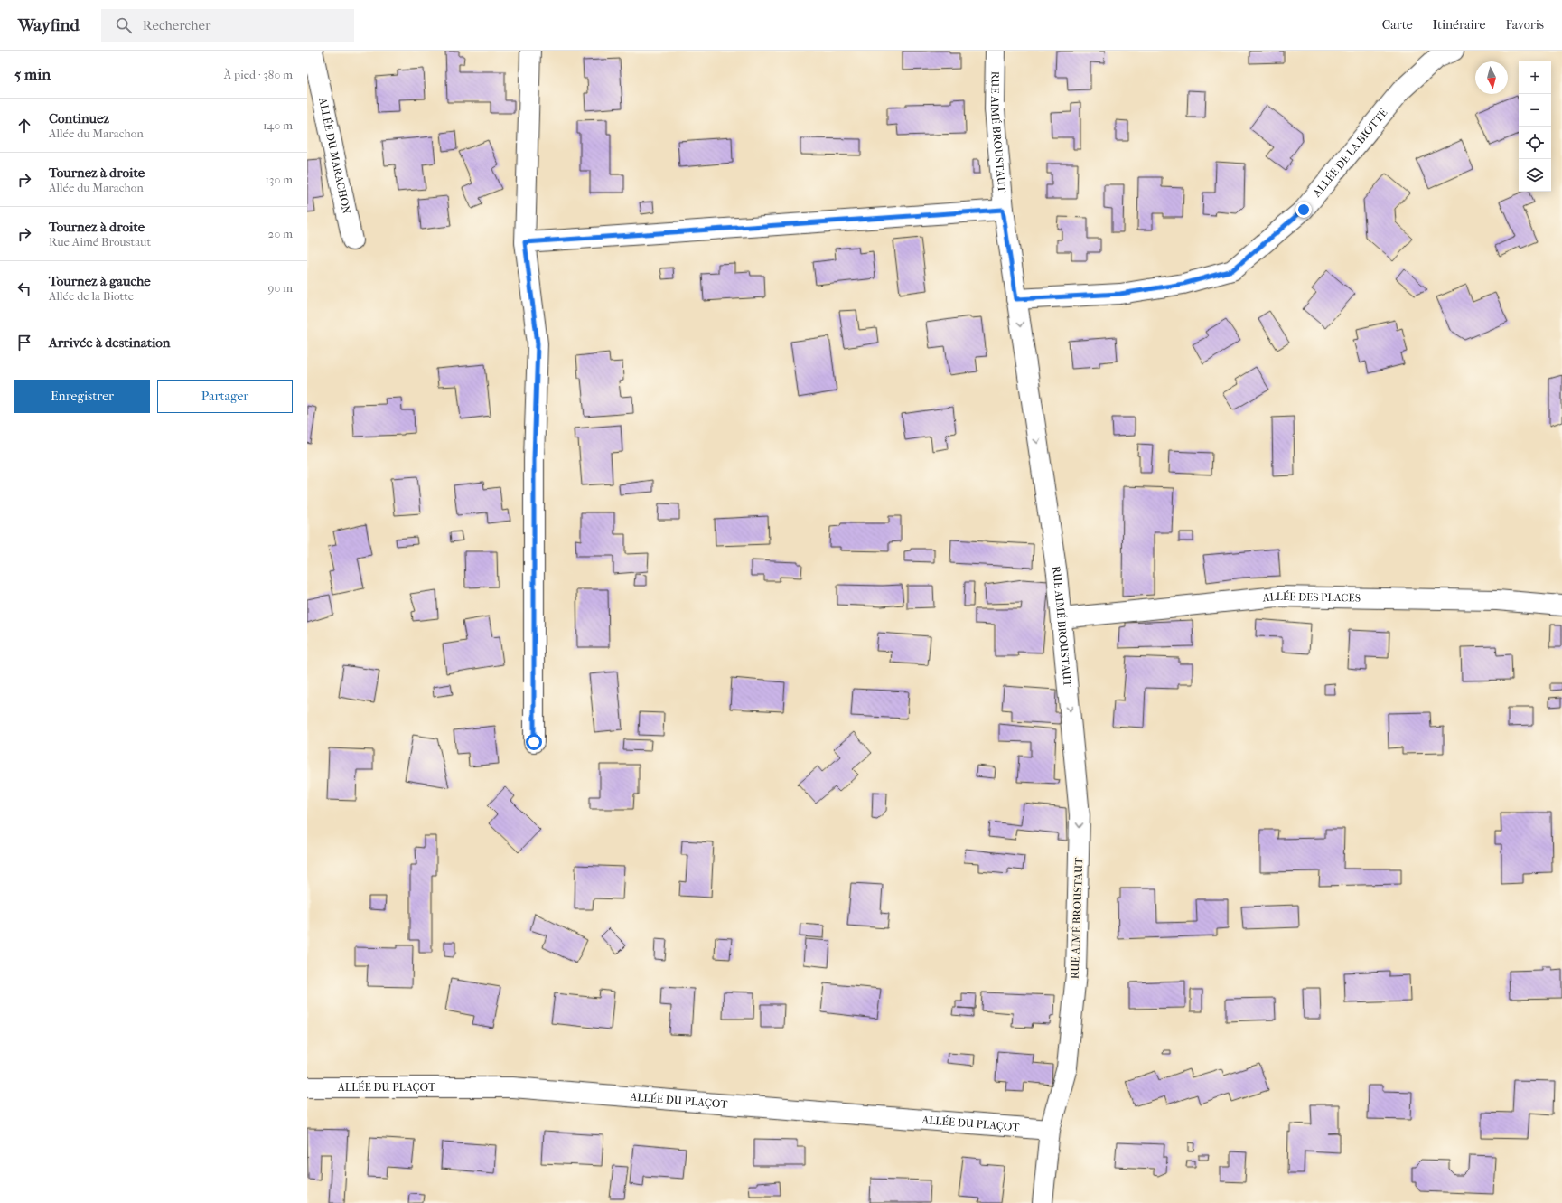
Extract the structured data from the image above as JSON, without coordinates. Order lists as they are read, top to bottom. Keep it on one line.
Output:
{"streets":{"street":["RUE AIMÉ BROUSTAUT","ALLÉE DE LA BIOTTE","ALLÉE DU MARACHON","ALLÉE DES PLACES","ALLÉE DU PLAÇOT"]},"crossings":[["RUE AIMÉ BROUSTAUT","ALLÉE DE LA BIOTTE"],["RUE AIMÉ BROUSTAUT","ALLÉE DES PLACES"],["RUE AIMÉ BROUSTAUT","ALLÉE DU PLAÇOT"]],"one_way":["RUE AIMÉ BROUSTAUT"],"north":"bottom","page":{"header":"Wayfind","search":"Rechercher","nav":["Carte","Itinéraire","Favoris"],"heading":["5 min","À pied · 380 m"],"map_buttons":["+","−"],"list":[["Continuez","Allée du Marachon","140 m"],["Tournez à droite","Allée du Marachon","130 m"],["Tournez à droite","Rue Aimé Broustaut","20 m"],["Tournez à gauche","Allée de la Biotte","90 m"],"Arrivée à destination"],"buttons":["Enregistrer","Partager"]}}
